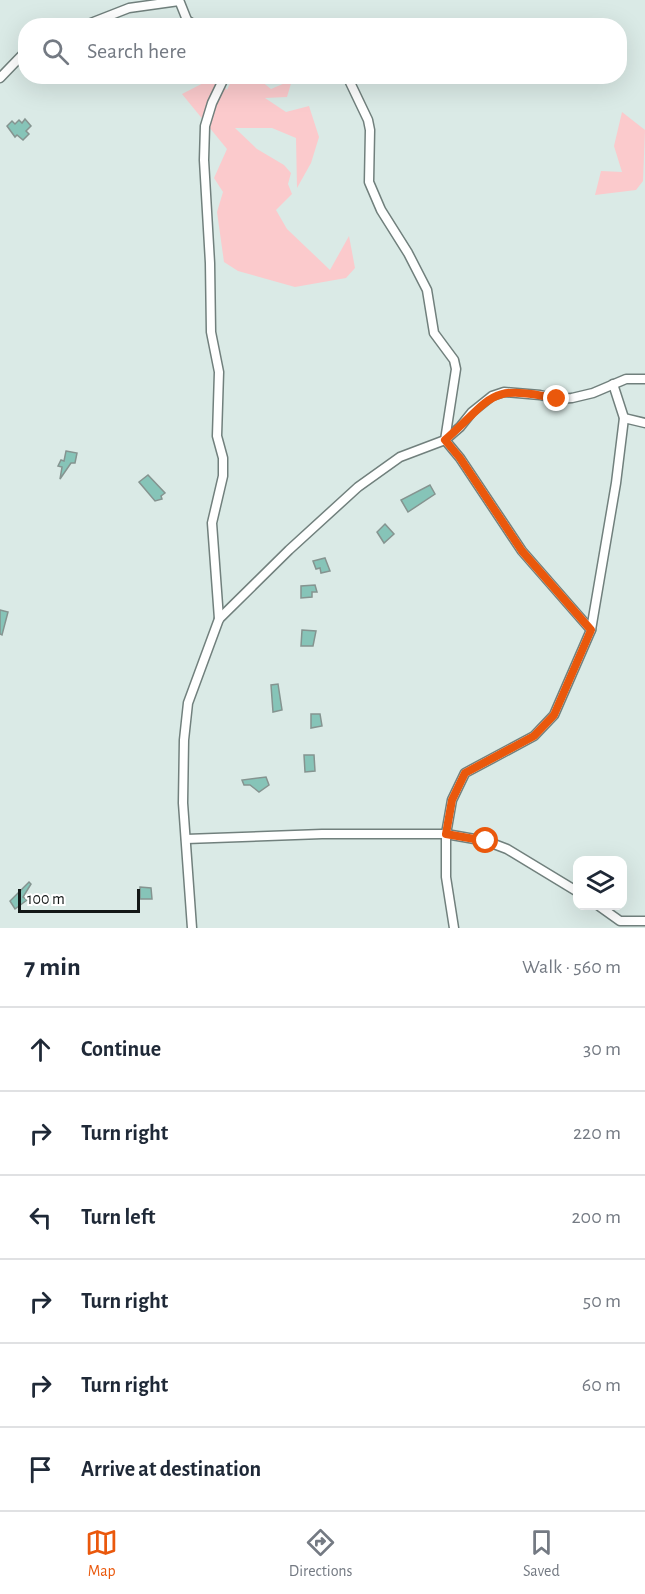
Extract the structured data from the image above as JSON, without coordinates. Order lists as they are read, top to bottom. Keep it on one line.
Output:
{"scale_bar":"100 m","page":{"search":"Search here","scale":"100 m","heading":["7 min","Walk · 560 m"],"list":[["Continue","30 m"],["Turn right","220 m"],["Turn left","200 m"],["Turn right","50 m"],["Turn right","60 m"],"Arrive at destination"],"nav":["Map","Directions","Saved"]}}
